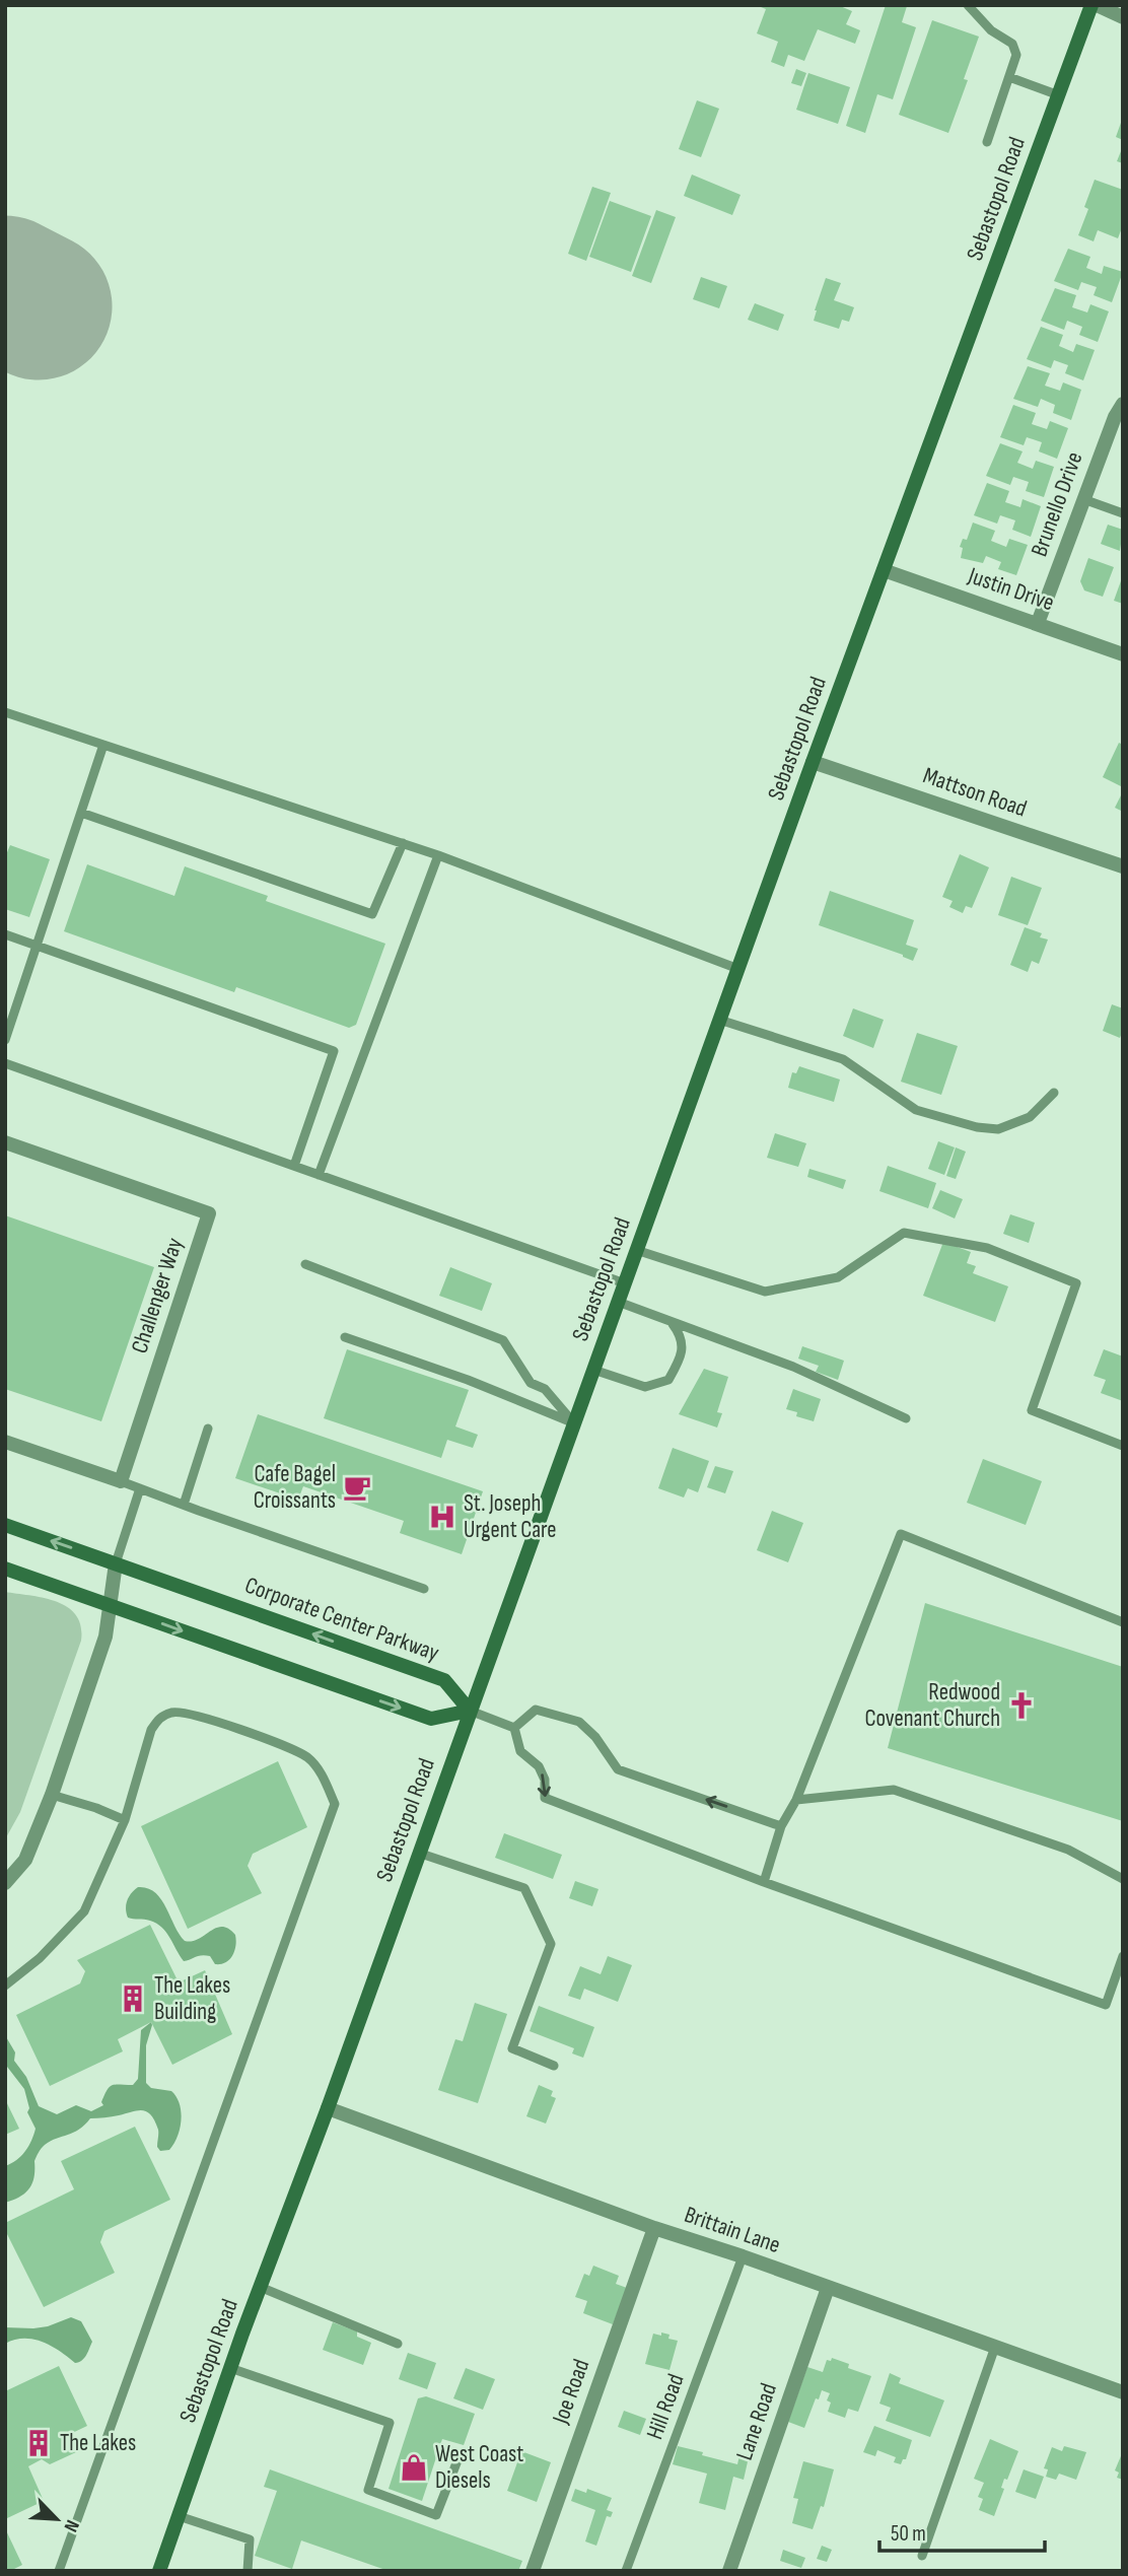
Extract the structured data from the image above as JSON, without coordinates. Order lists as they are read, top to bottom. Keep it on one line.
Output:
{"streets":{"main road":["Sebastopol Road","Corporate Center Parkway"],"street":["Brunello Drive","Justin Drive","Mattson Road","Challenger Way","Brittain Lane","Joe Road","Lane Road"],"lane":["Hill Road"]},"crossings":[["Sebastopol Road","Justin Drive"],["Sebastopol Road","Mattson Road"],["Sebastopol Road","Corporate Center Parkway"],["Sebastopol Road","Brittain Lane"],["Brunello Drive","Justin Drive"],["Brittain Lane","Joe Road"],["Brittain Lane","Hill Road"],["Brittain Lane","Lane Road"]],"places":{"cafe":["Cafe Bagel Croissants"],"hospital":["St. Joseph Urgent Care"],"church":["Redwood Covenant Church"],"building":["The Lakes Building","The Lakes"],"shop":["West Coast Diesels"]},"scale_bar":"50 m","north":"bottom right"}
